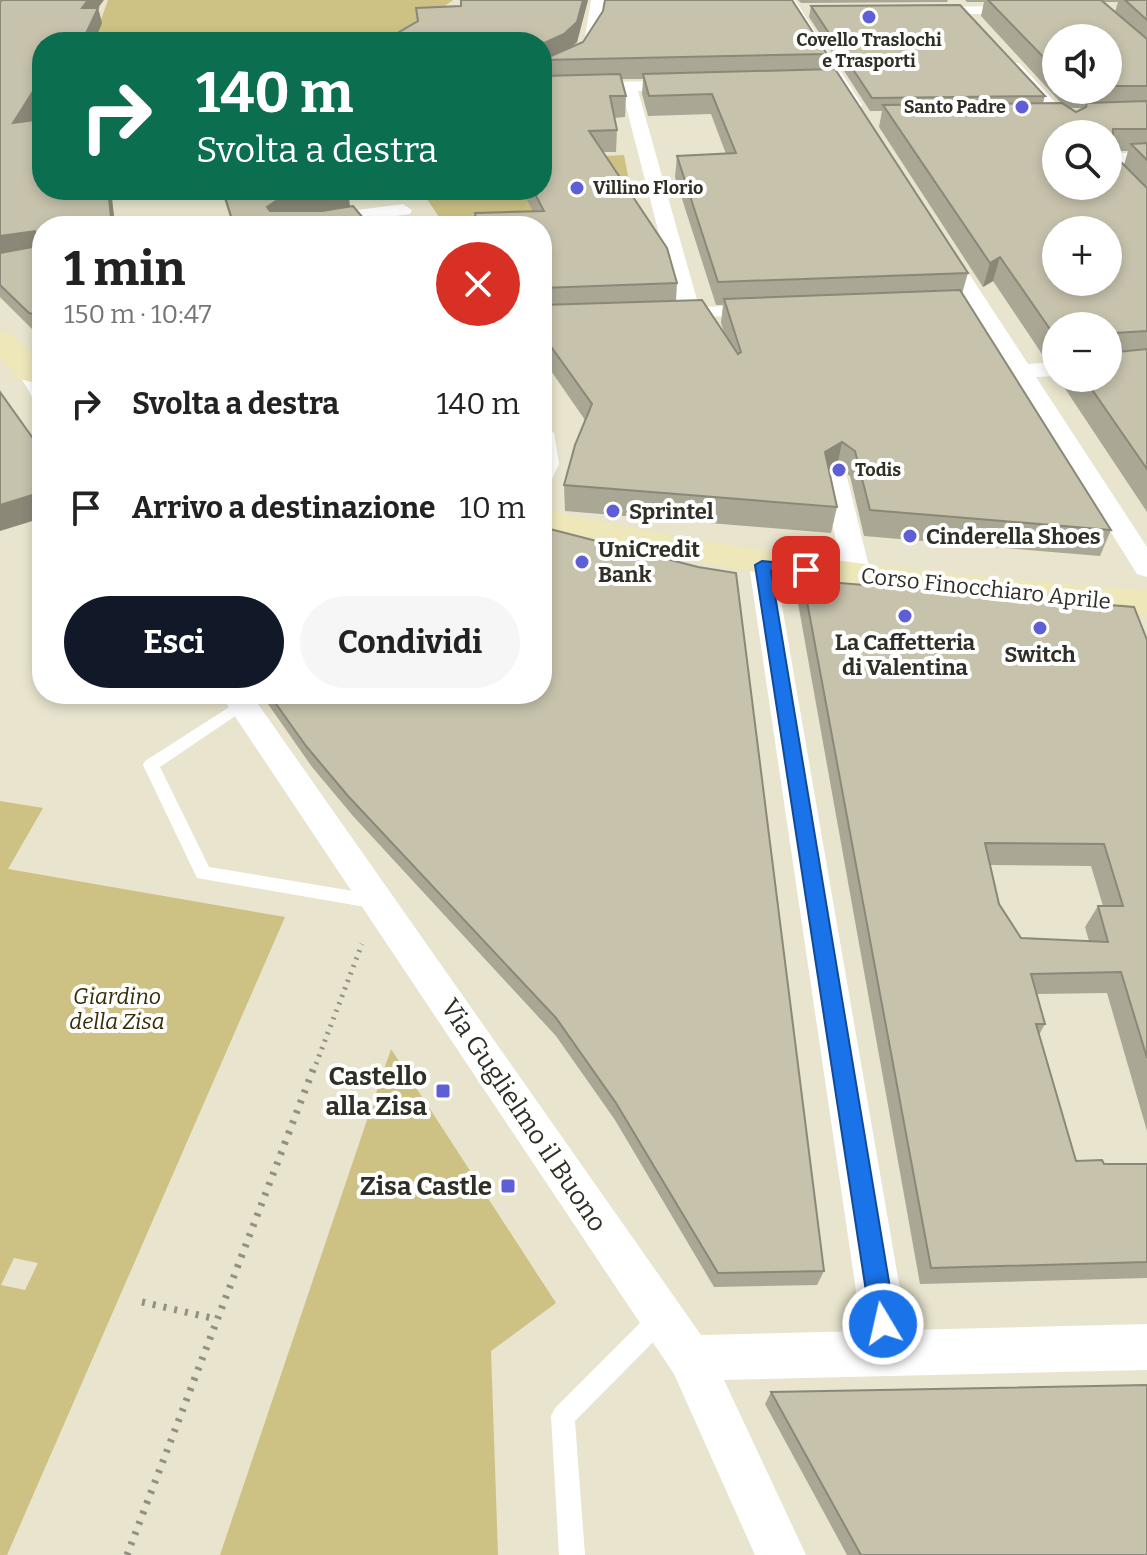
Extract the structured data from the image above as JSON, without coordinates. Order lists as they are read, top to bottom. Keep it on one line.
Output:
{"streets":{"street":["Corso Finocchiaro Aprile","Via Guglielmo il Buono"]},"parks":["Giardino della Zisa"],"places":{"other":["Covello Traslochi e Trasporti","Santo Padre","Villino Florio","Todis","Sprintel","Cinderella Shoes","UniCredit Bank","La Caffetteria di Valentina","Switch"],"transit":["Castello alla Zisa","Zisa Castle"]},"page":{"map_buttons":["+","−"],"turn":["140 m","Svolta a destra"],"heading":["1 min","150 m · 10:47"],"list":[{"name":"Svolta a destra","value":"140 m"},{"name":"Arrivo a destinazione","value":"10 m"}],"buttons":["Esci","Condividi"]}}
